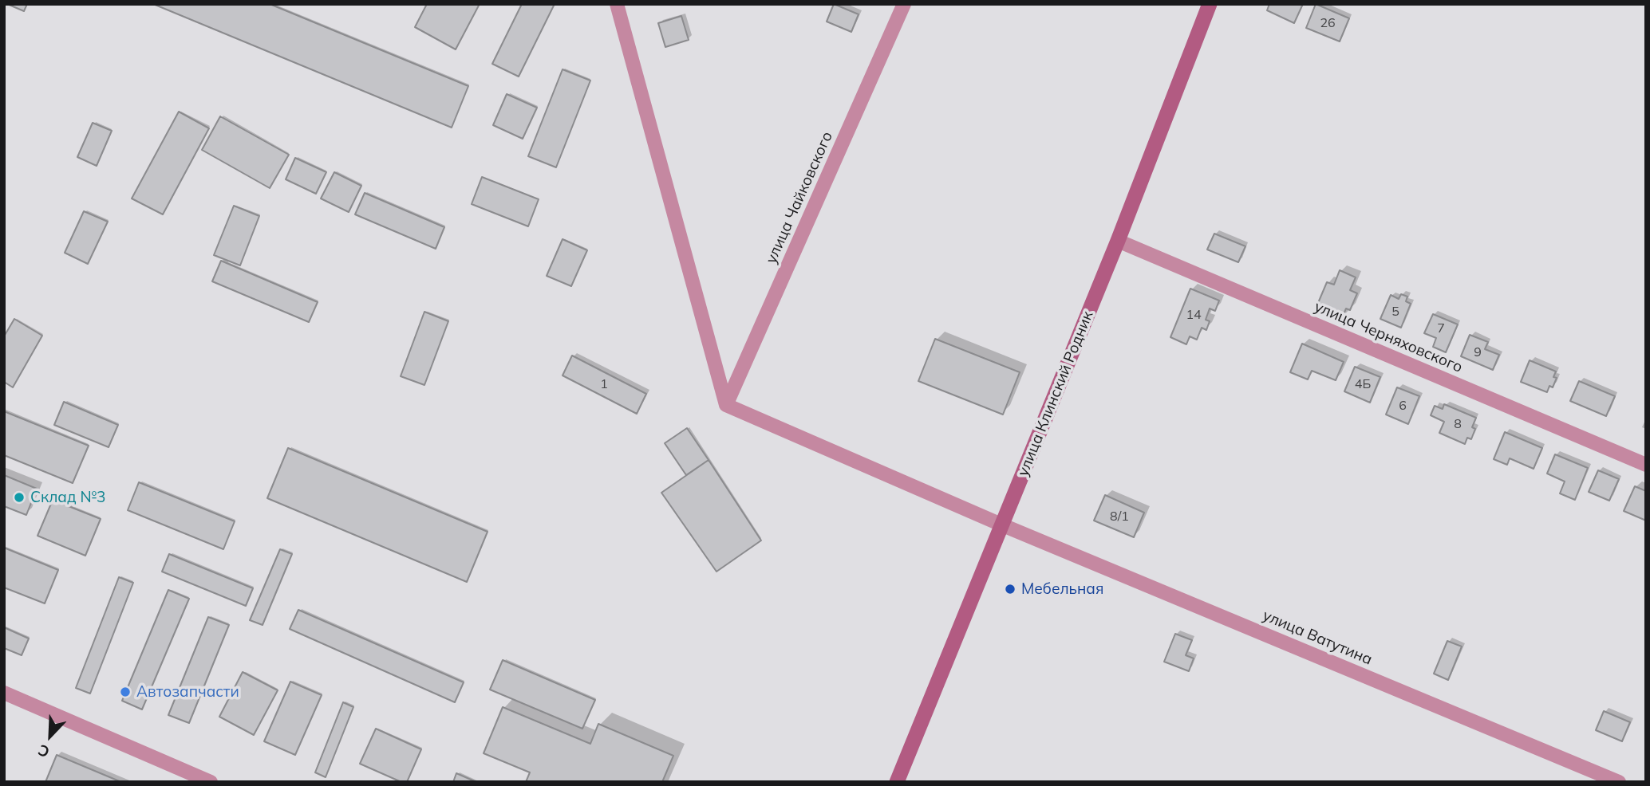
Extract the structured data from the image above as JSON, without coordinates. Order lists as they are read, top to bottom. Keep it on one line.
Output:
{"streets":{"main road":["улица Клинский Родник"],"street":["улица Чайковского","улица Черняховского","улица Ватутина"]},"crossings":[["улица Чайковского","улица Ватутина"],["улица Черняховского","улица Клинский Родник"],["улица Клинский Родник","улица Ватутина"]],"places":["Склад №3","Мебельная","Автозапчасти"],"house_numbers":["26","5","14","7","9","1","4Б","6","8","8/1"],"north":"bottom left"}
